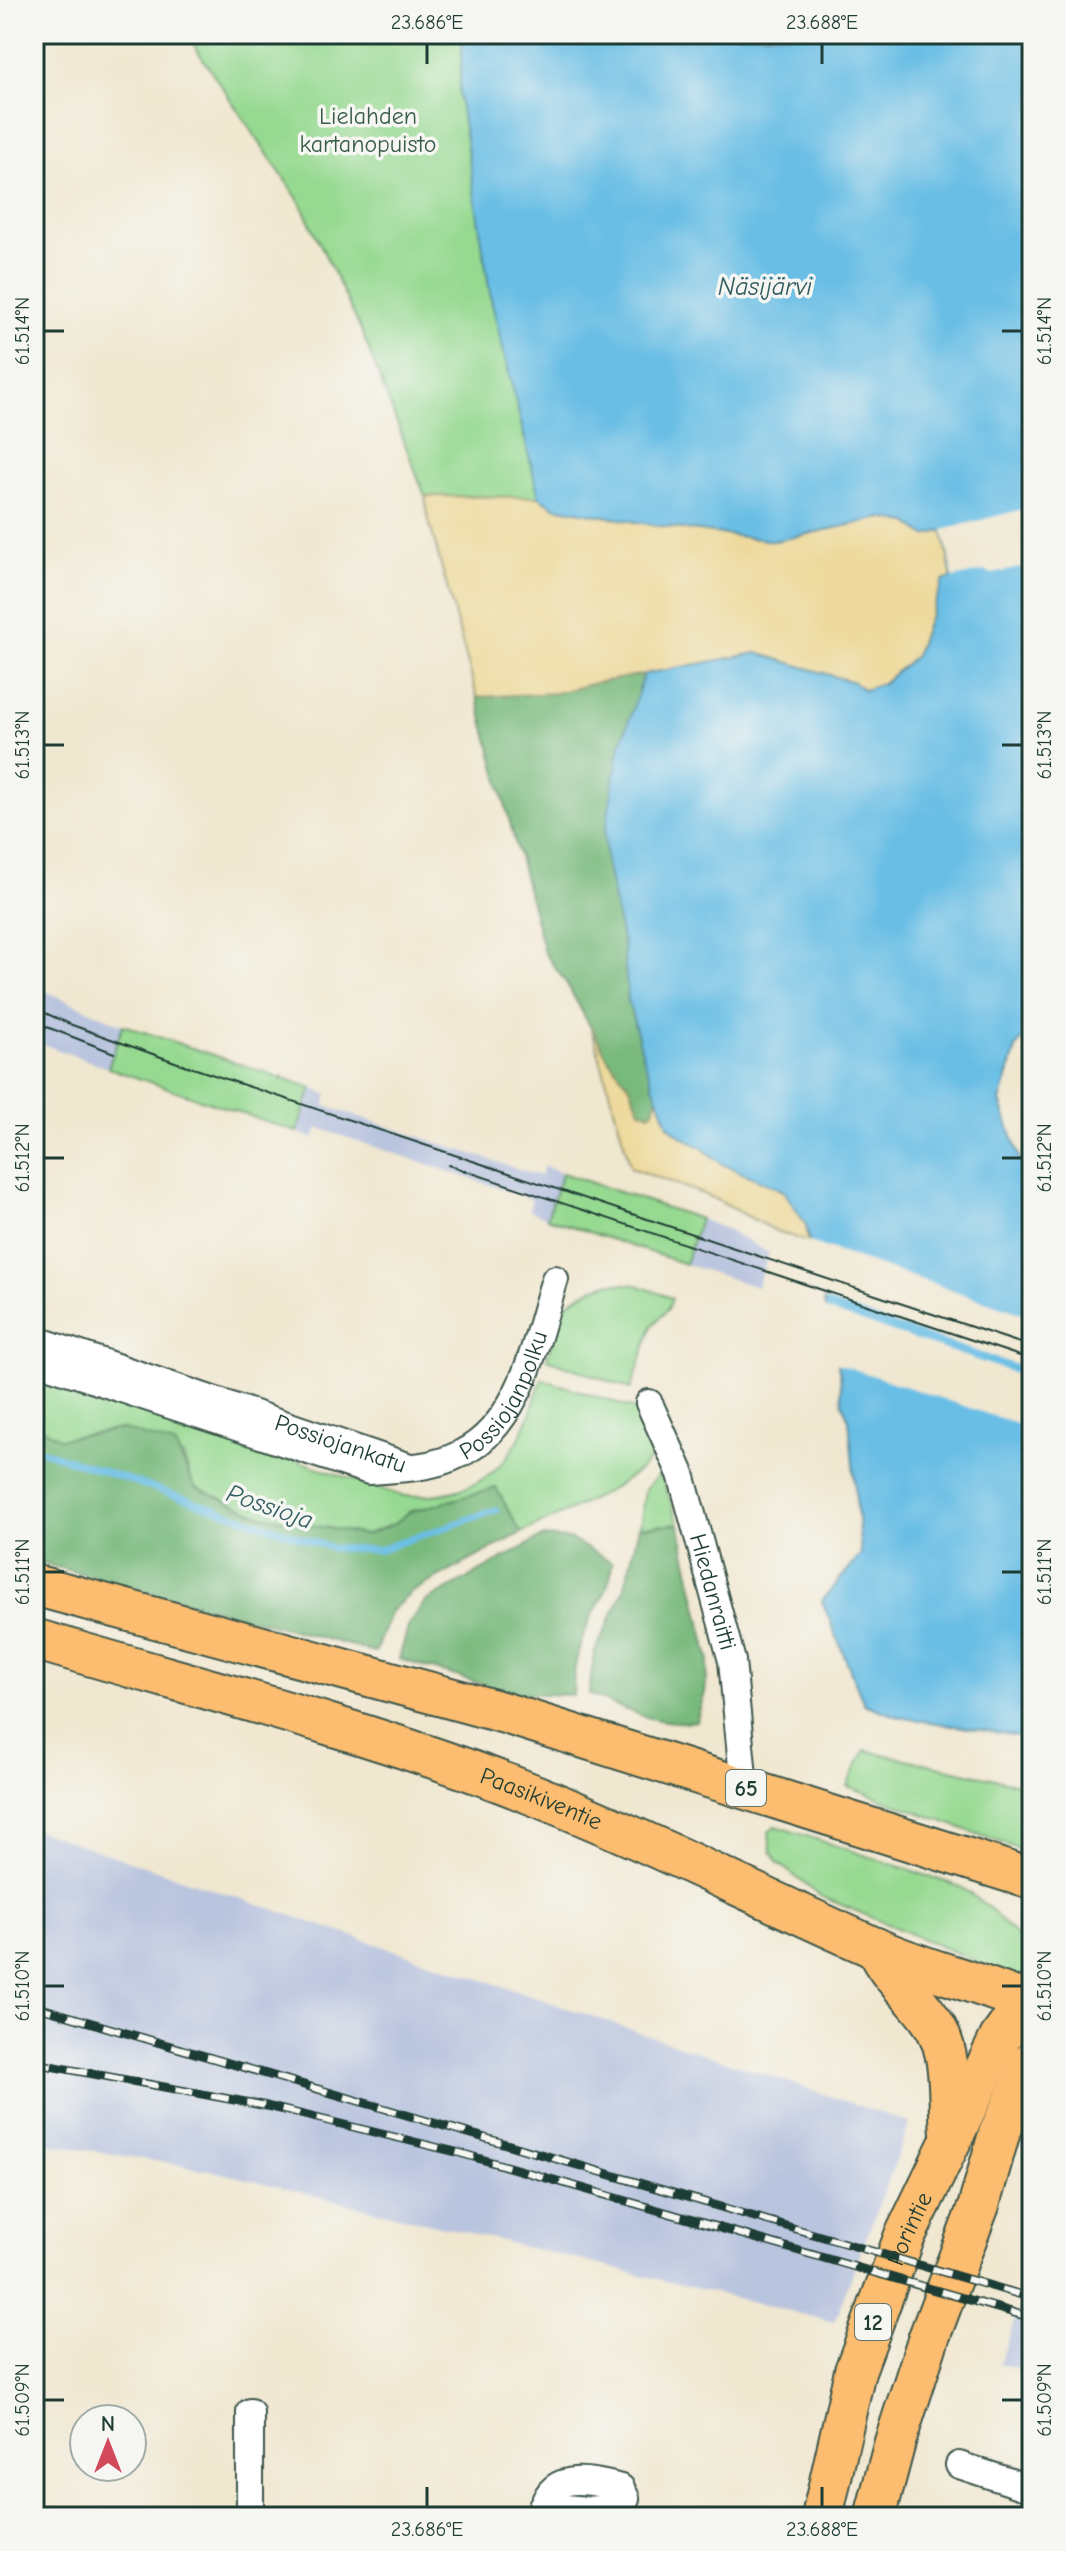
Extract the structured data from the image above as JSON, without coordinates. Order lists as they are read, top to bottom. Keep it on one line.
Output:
{"streets":{"highway":["65","Paasikiventie","Porintie","12"],"street":["Possiojanpolku","Possiojankatu","Hiedanraitti"]},"crossings":[["Possiojanpolku","Possiojankatu"],["Hiedanraitti","65"],["Paasikiventie","Porintie"]],"water":["Näsijärvi","Possioja"],"parks":["Lielahden kartanopuisto"],"north":"top","coordinates":["23.686°E","23.688°E","61.514°N","61.513°N","61.512°N","61.511°N","61.510°N","61.509°N"]}
